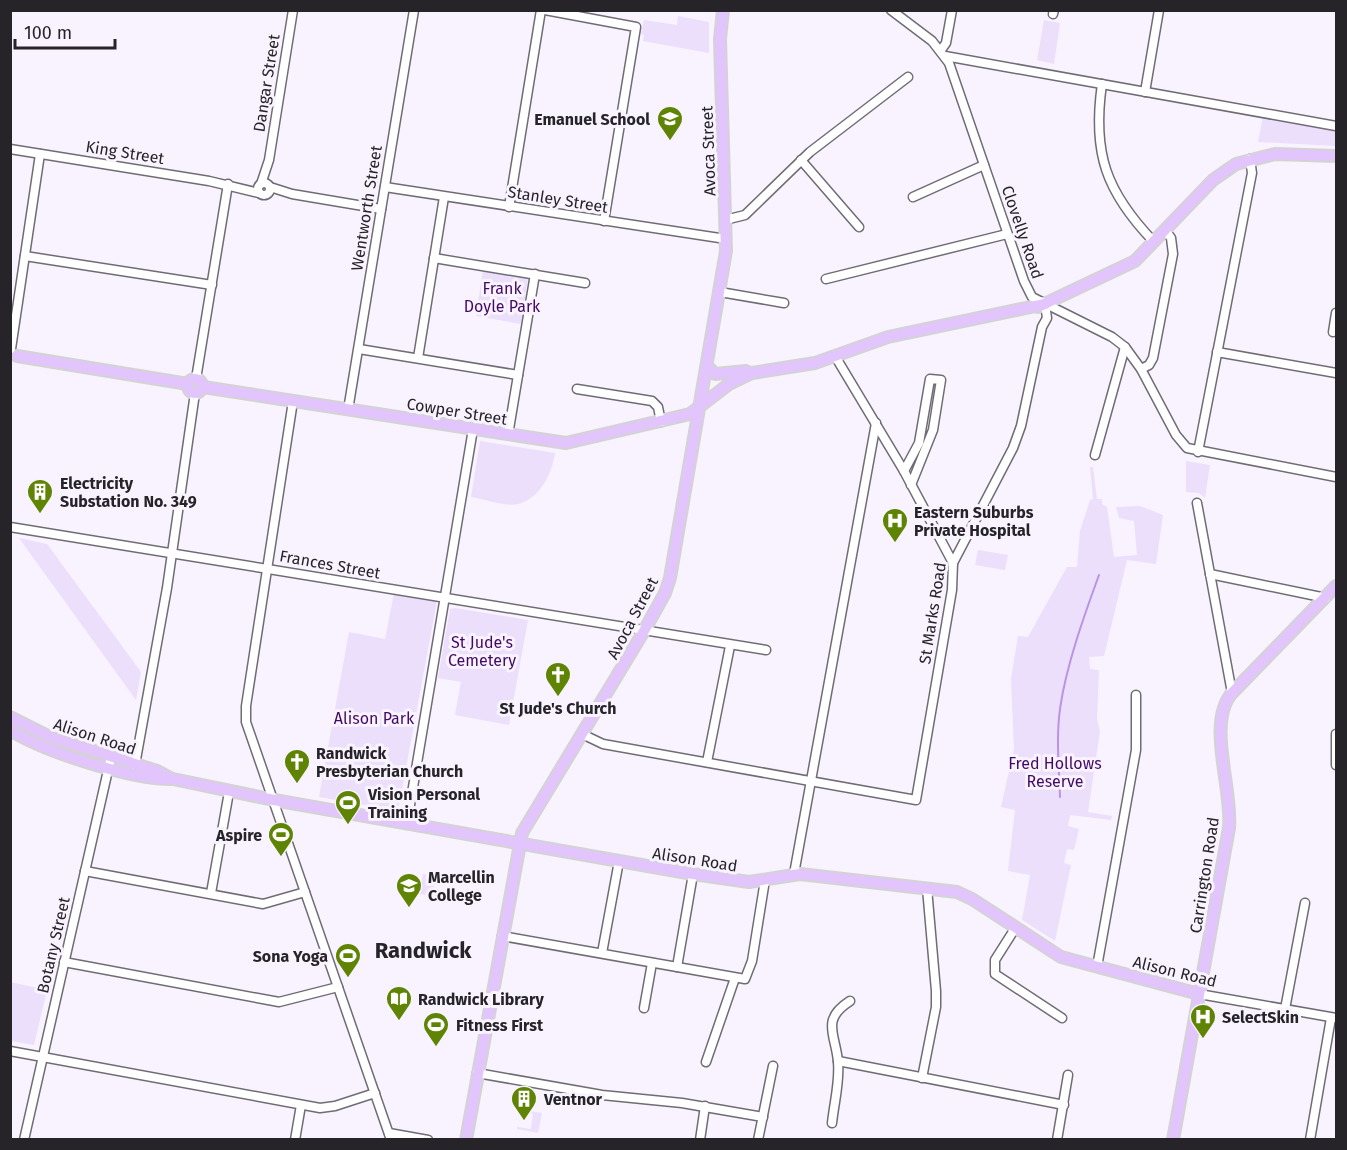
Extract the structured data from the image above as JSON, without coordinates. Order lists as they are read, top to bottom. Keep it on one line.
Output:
{"streets":{"main road":["Avoca Street","Cowper Street","Alison Road","Carrington Road"],"street":["Dangar Street","King Street","Stanley Street","Wentworth Street","Clovelly Road","Frances Street","St Marks Road","Botany Street"]},"crossings":[["Dangar Street","King Street"],["Avoca Street","Stanley Street"],["Avoca Street","Cowper Street"],["Avoca Street","Frances Street"],["Avoca Street","Alison Road"],["King Street","Wentworth Street"],["Stanley Street","Wentworth Street"],["Wentworth Street","Cowper Street"],["Clovelly Road","St Marks Road"],["Alison Road","Carrington Road"],["Alison Road","Botany Street"]],"districts":["Randwick"],"parks":["Frank Doyle Park","St Jude's Cemetery","Alison Park","Fred Hollows Reserve"],"places":{"school or university":["Emanuel School","Marcellin College"],"building":["Electricity Substation No. 349","Ventnor"],"hospital":["Eastern Suburbs Private Hospital","SelectSkin"],"church":["St Jude's Church","Randwick Presbyterian Church"],"sports":["Vision Personal Training","Aspire","Sona Yoga","Fitness First"],"library":["Randwick Library"]},"scale_bar":"100 m"}
